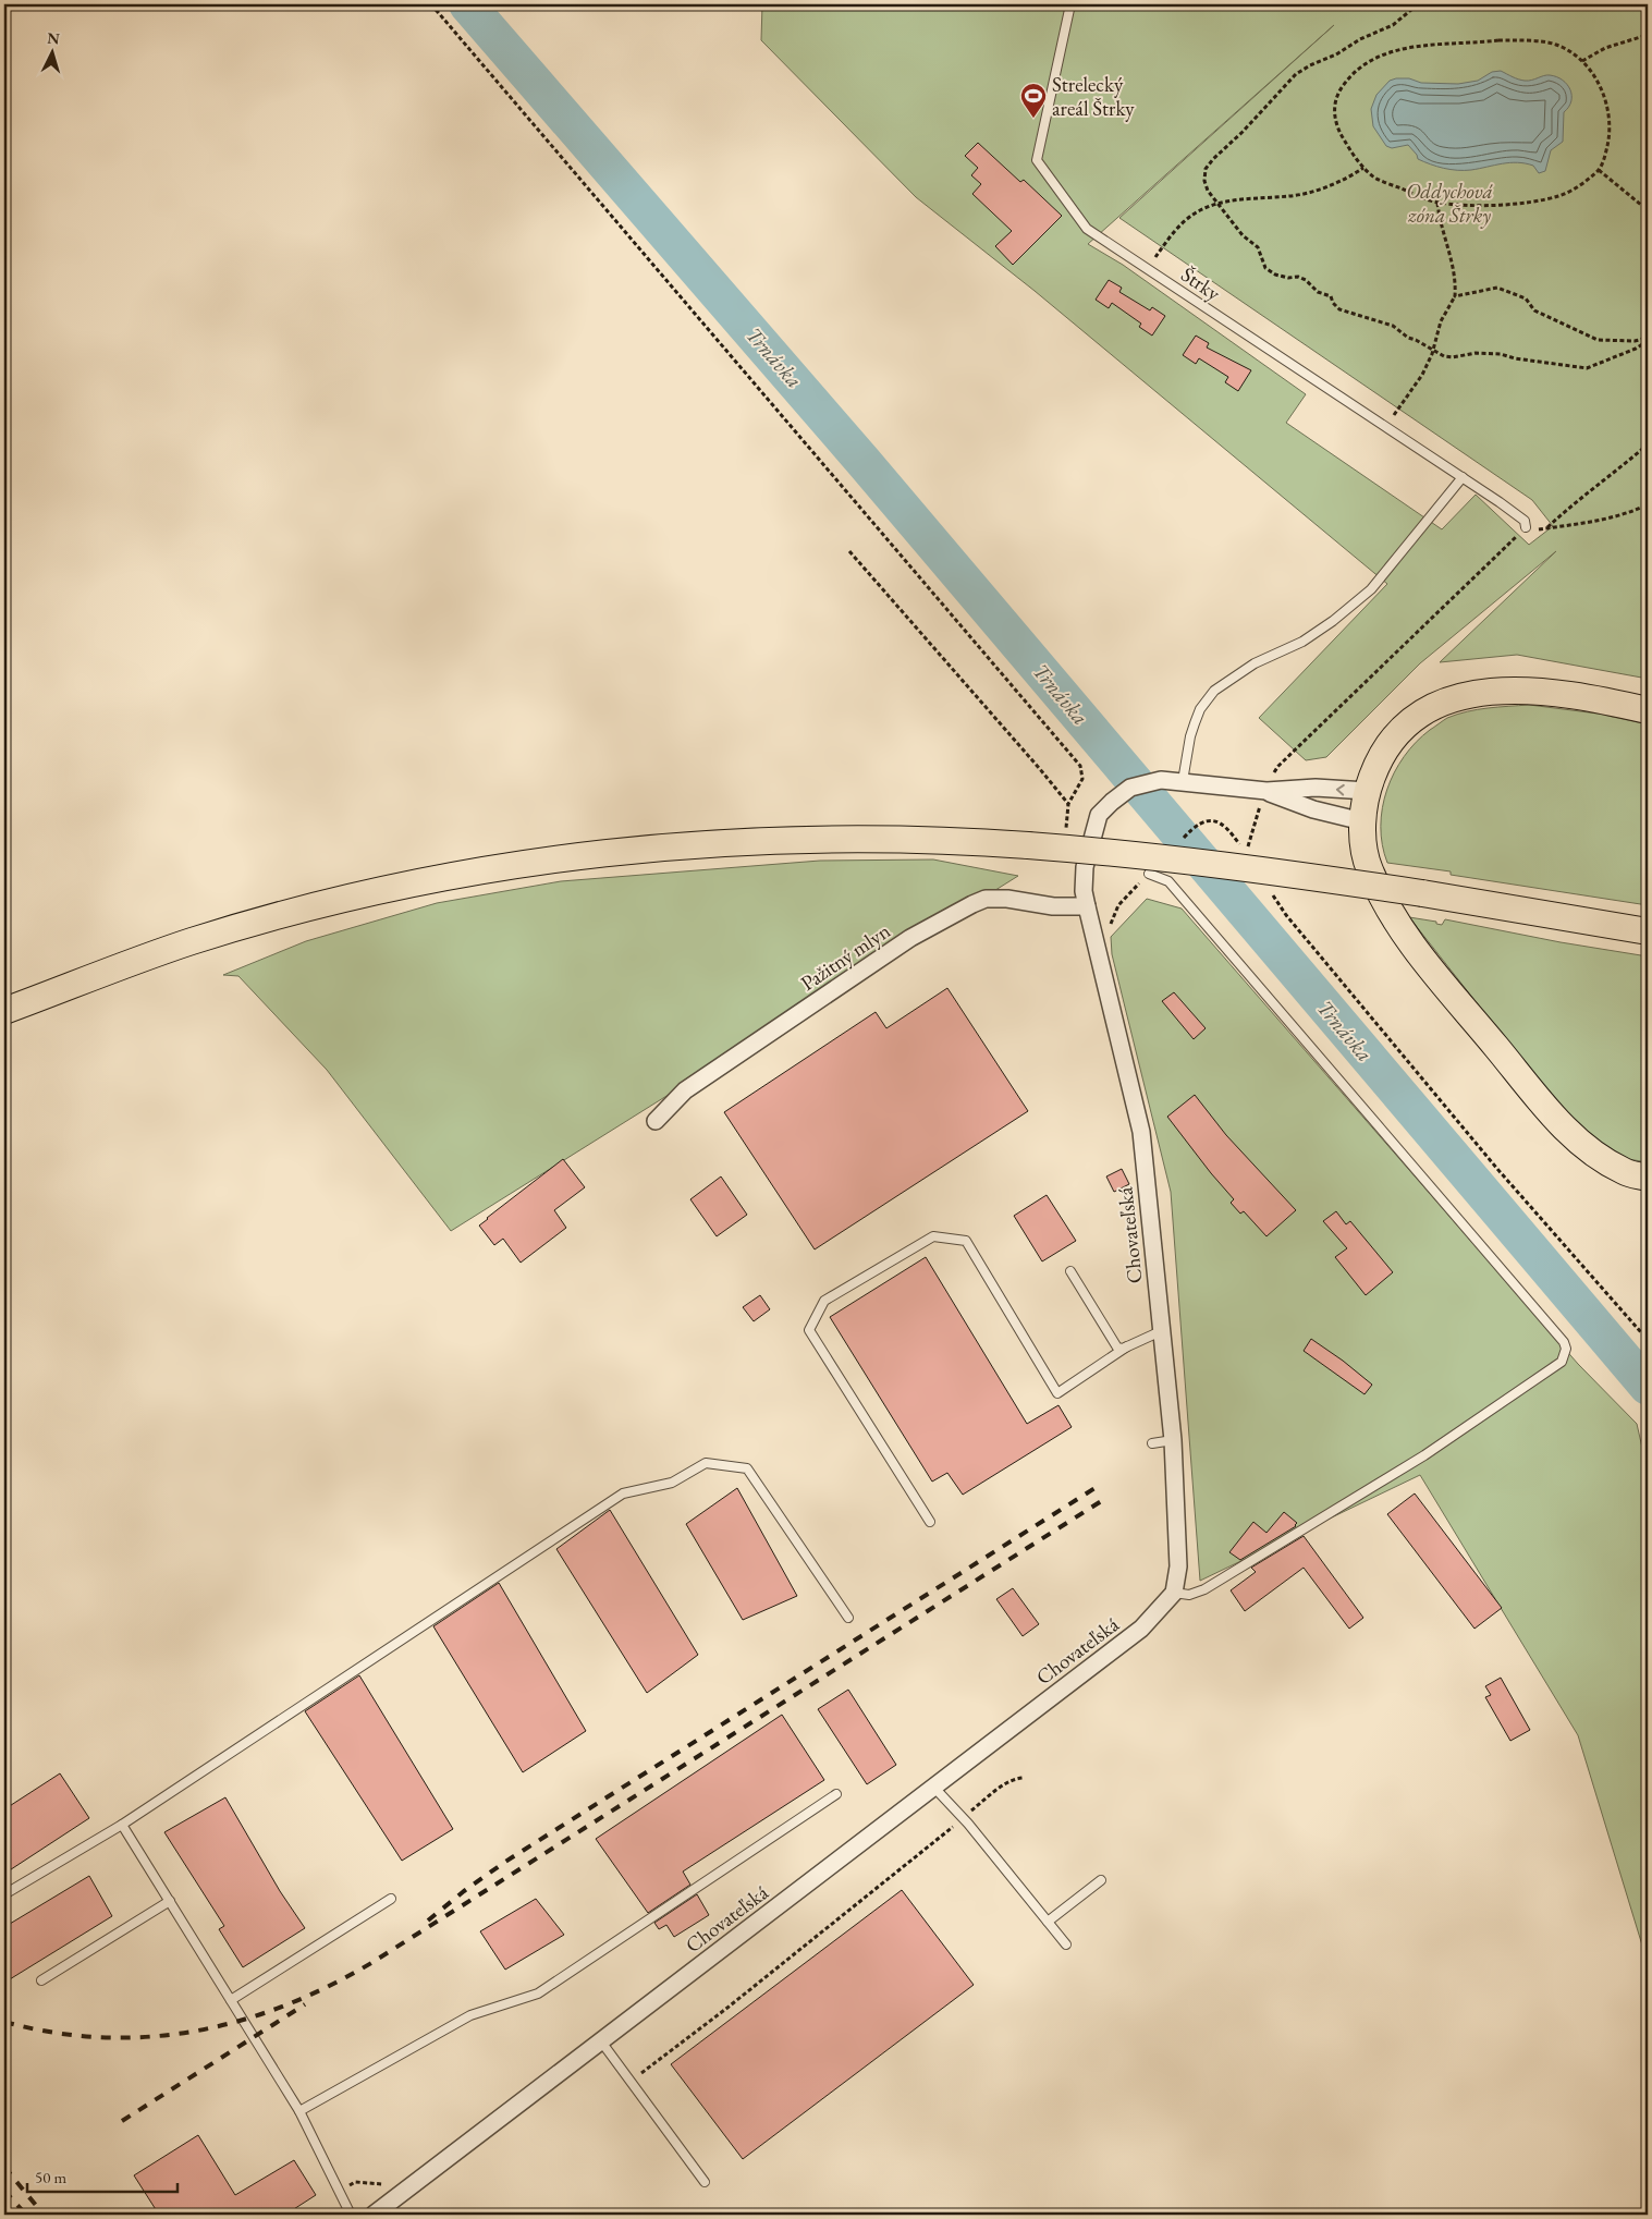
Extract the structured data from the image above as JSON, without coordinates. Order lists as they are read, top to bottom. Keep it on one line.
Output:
{"streets":{"street":["Pažitný mlyn","Chovateľská"],"lane":["Štrky"]},"crossings":[["Pažitný mlyn","Chovateľská"]],"water":["Trnávka"],"parks":["Oddychová zóna Štrky"],"places":{"sports":["Strelecký areál Štrky"]},"scale_bar":"50 m","north":"top"}
